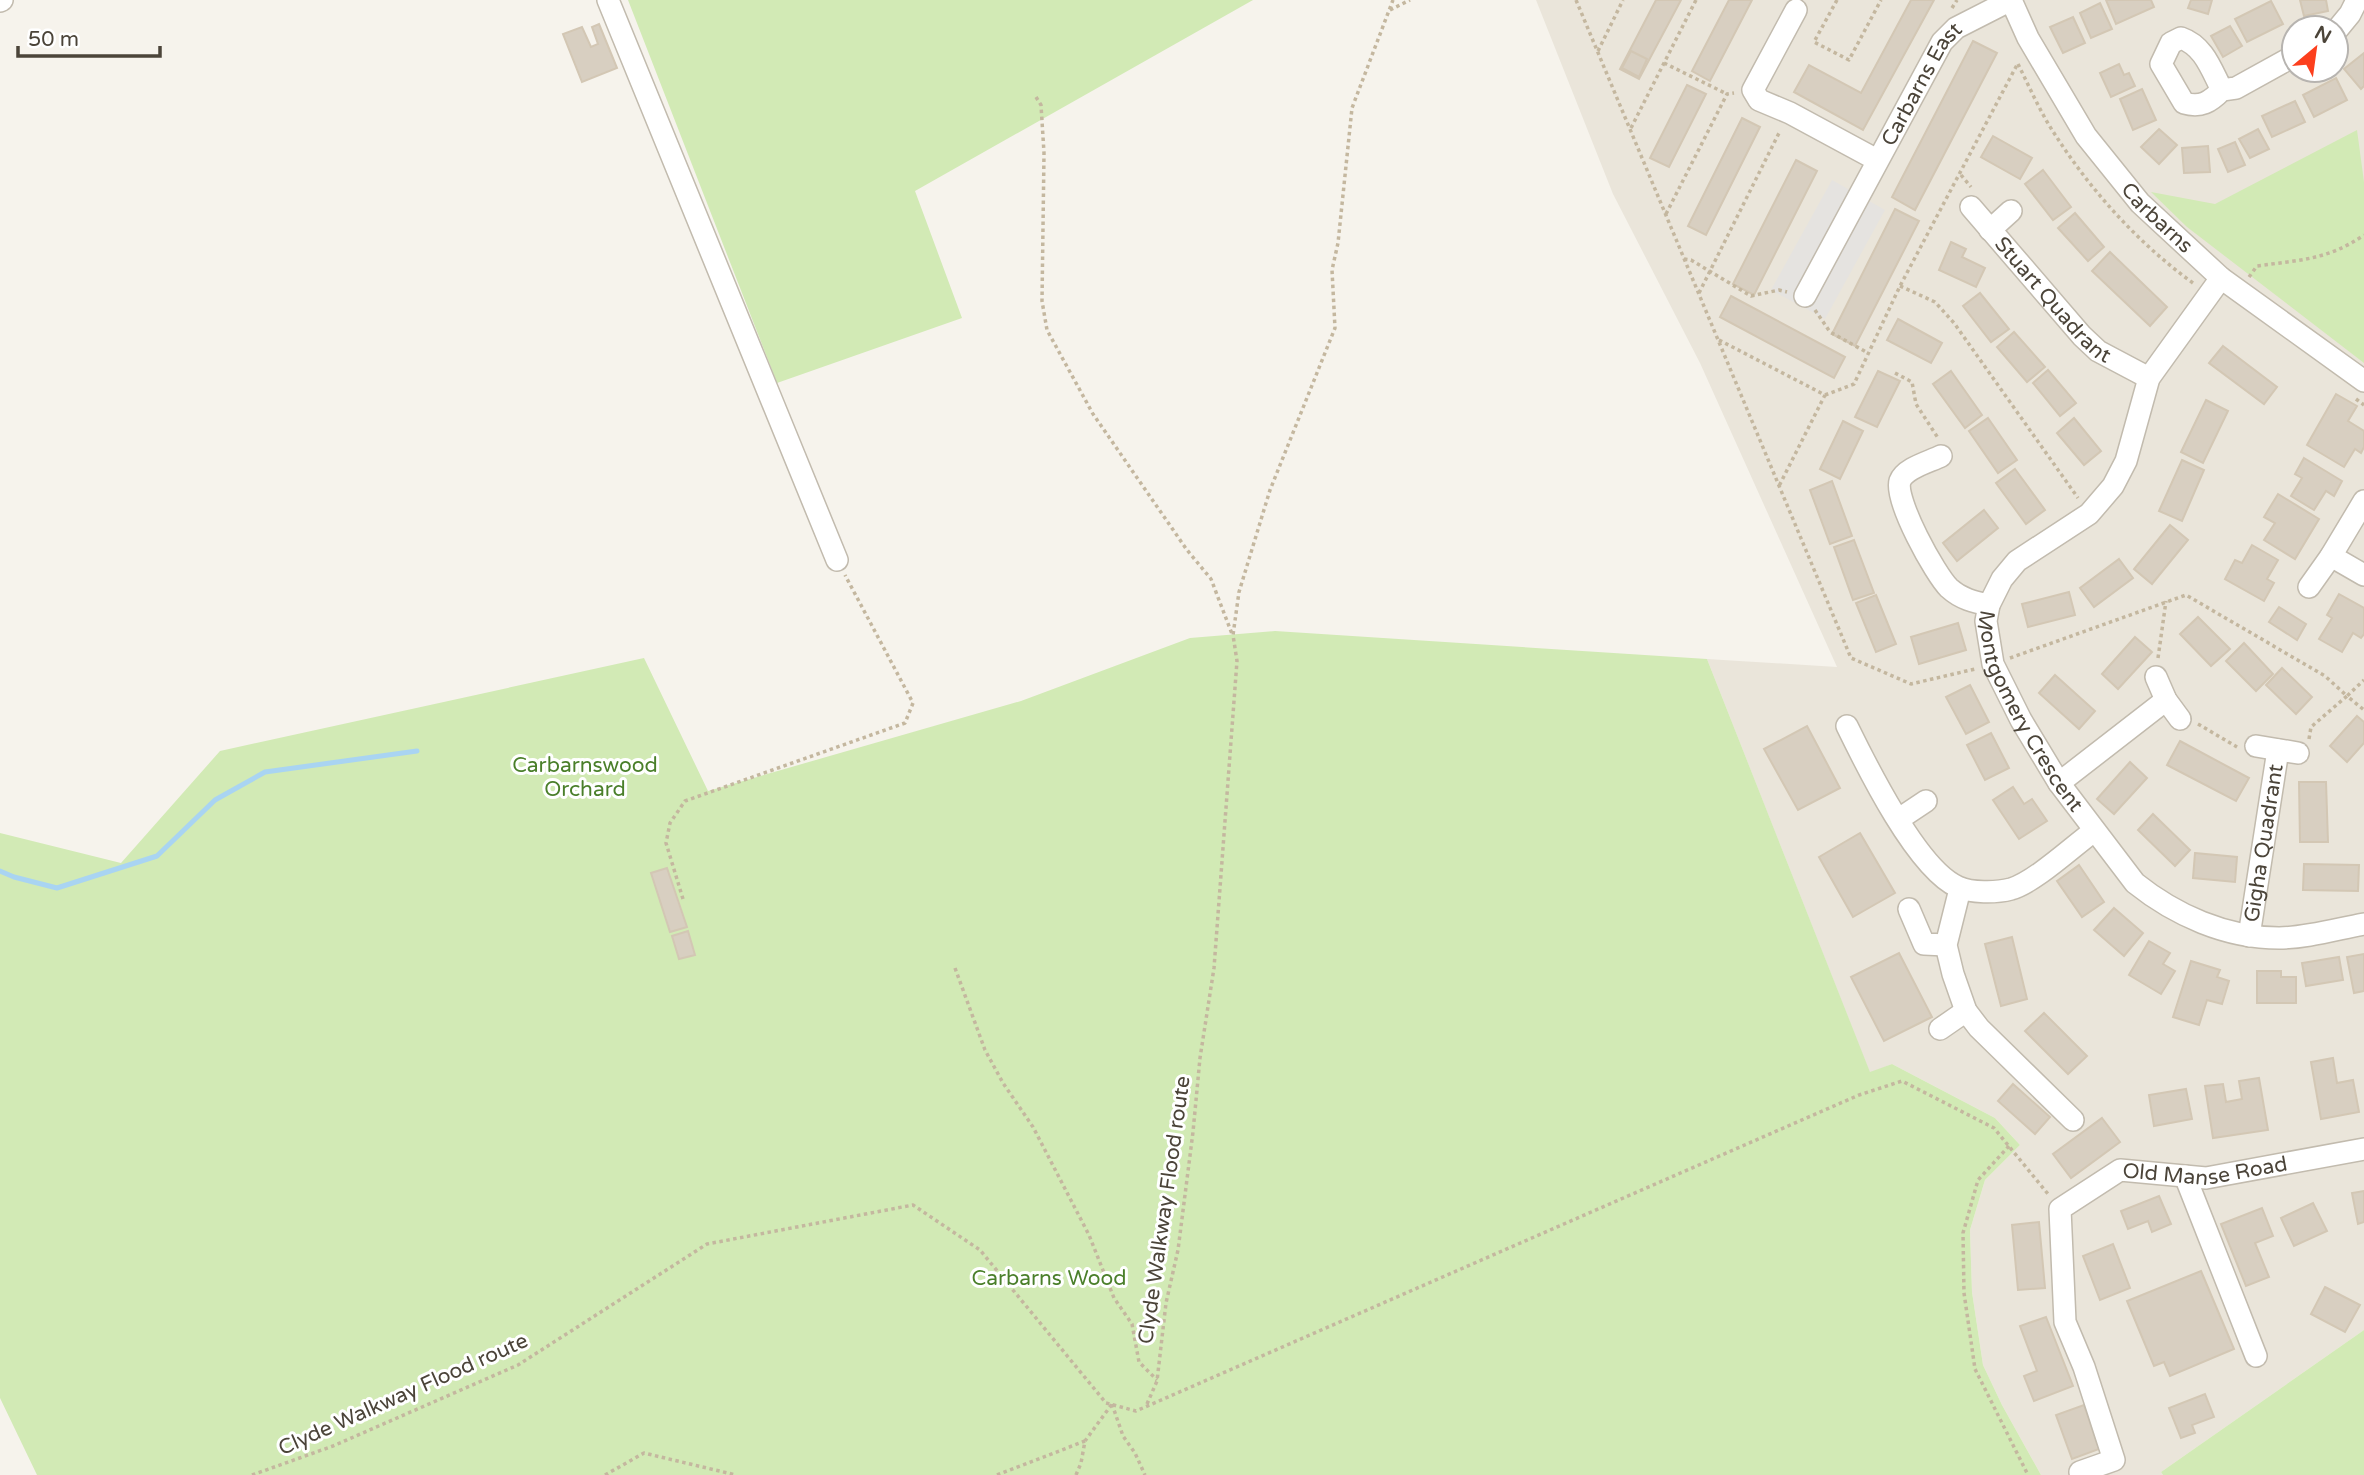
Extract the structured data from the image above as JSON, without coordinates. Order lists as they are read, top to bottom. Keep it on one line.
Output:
{"streets":{"street":["Carbarns East","Carbarns","Stuart Quadrant","Montgomery Crescent","Gigha Quadrant","Old Manse Road"],"path":["Clyde Walkway Flood route"]},"crossings":[["Carbarns East","Carbarns"],["Carbarns","Montgomery Crescent"],["Stuart Quadrant","Montgomery Crescent"],["Montgomery Crescent","Gigha Quadrant"]],"parks":["Carbarnswood Orchard","Carbarns Wood"],"scale_bar":"50 m","north":"top right"}
